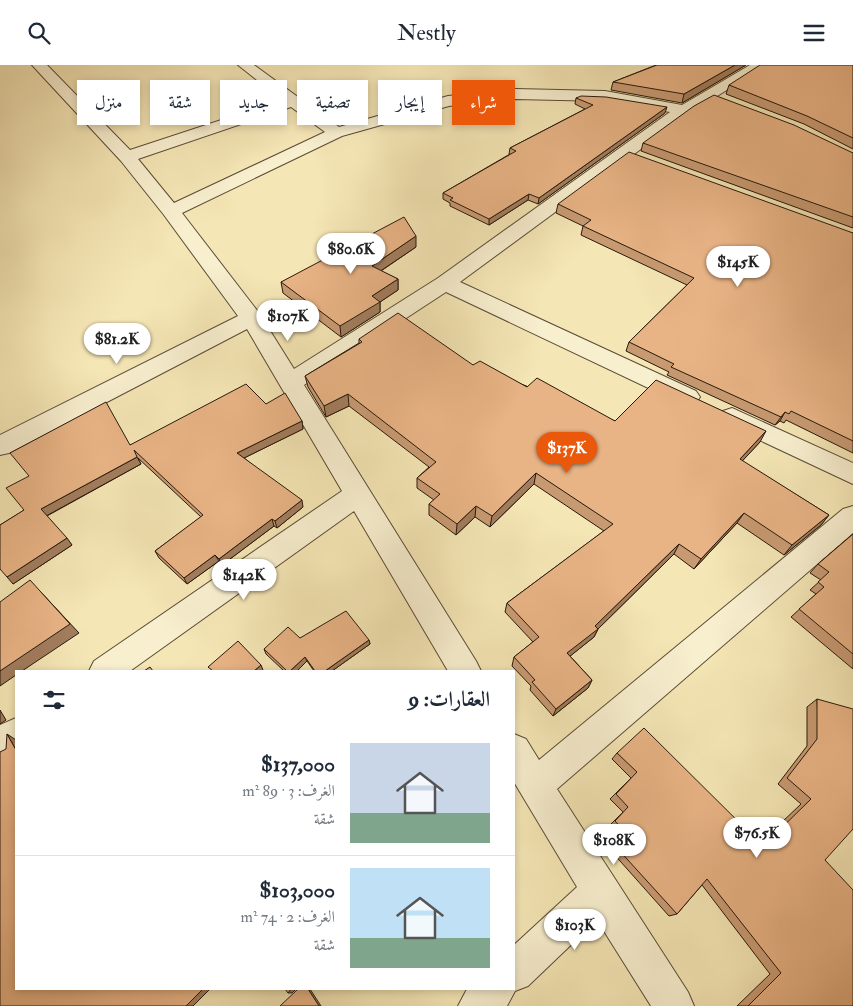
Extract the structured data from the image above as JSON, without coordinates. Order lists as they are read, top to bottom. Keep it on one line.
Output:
{"page":{"header":"Nestly","chip":["شراء","إيجار","تصفية","جديد","شقة","منزل"],"price":["$80.6K","$145K","$107K","$81.2K","$137K","$142K","$76.5K","$108K","$103K"],"heading":"العقارات: 9","list":[{"name":"$137,000","note":"الغرف: 3 · 89 m² · شقة"},{"name":"$103,000","note":"الغرف: 2 · 74 m² · شقة"}]}}
